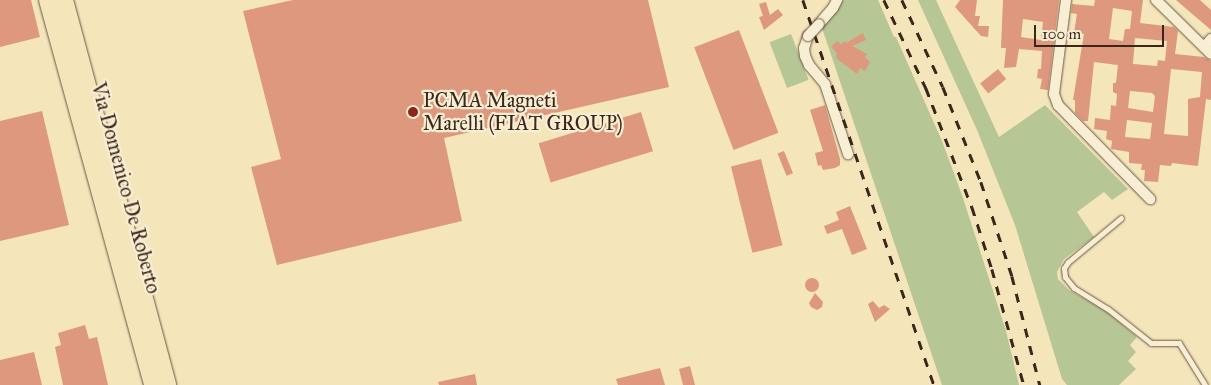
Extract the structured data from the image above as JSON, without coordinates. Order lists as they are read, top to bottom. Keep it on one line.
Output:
{"streets":{"street":["Via Domenico De Roberto"]},"places":["PCMA Magneti Marelli (FIAT GROUP)"],"scale_bar":"100 m"}
